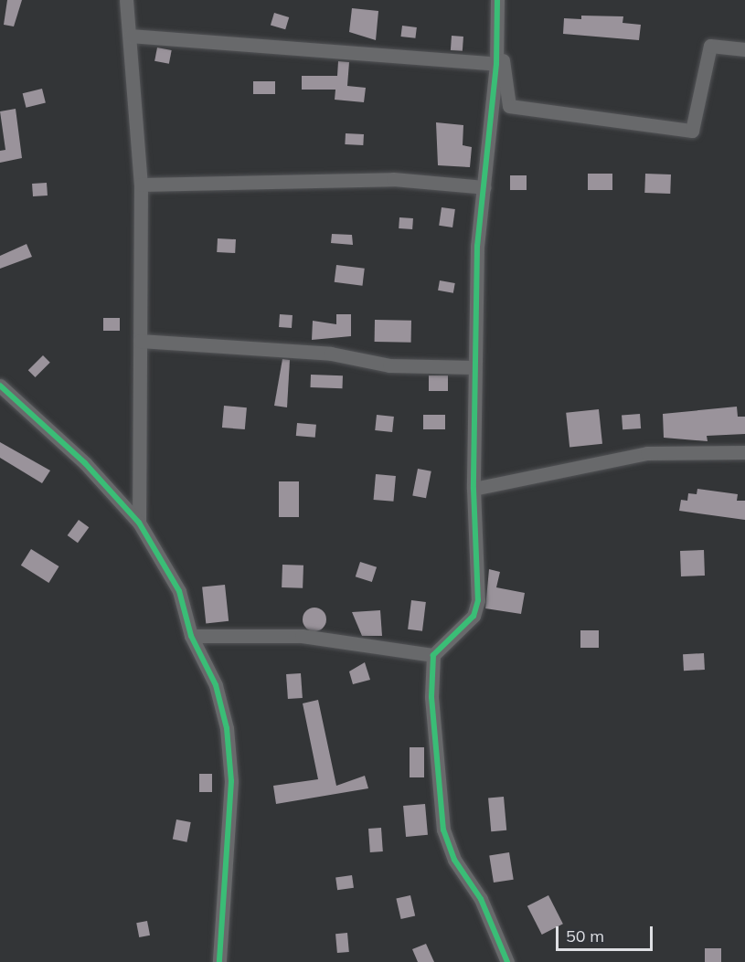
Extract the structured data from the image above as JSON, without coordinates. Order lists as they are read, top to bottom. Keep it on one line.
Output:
{"scale_bar":"50 m"}
